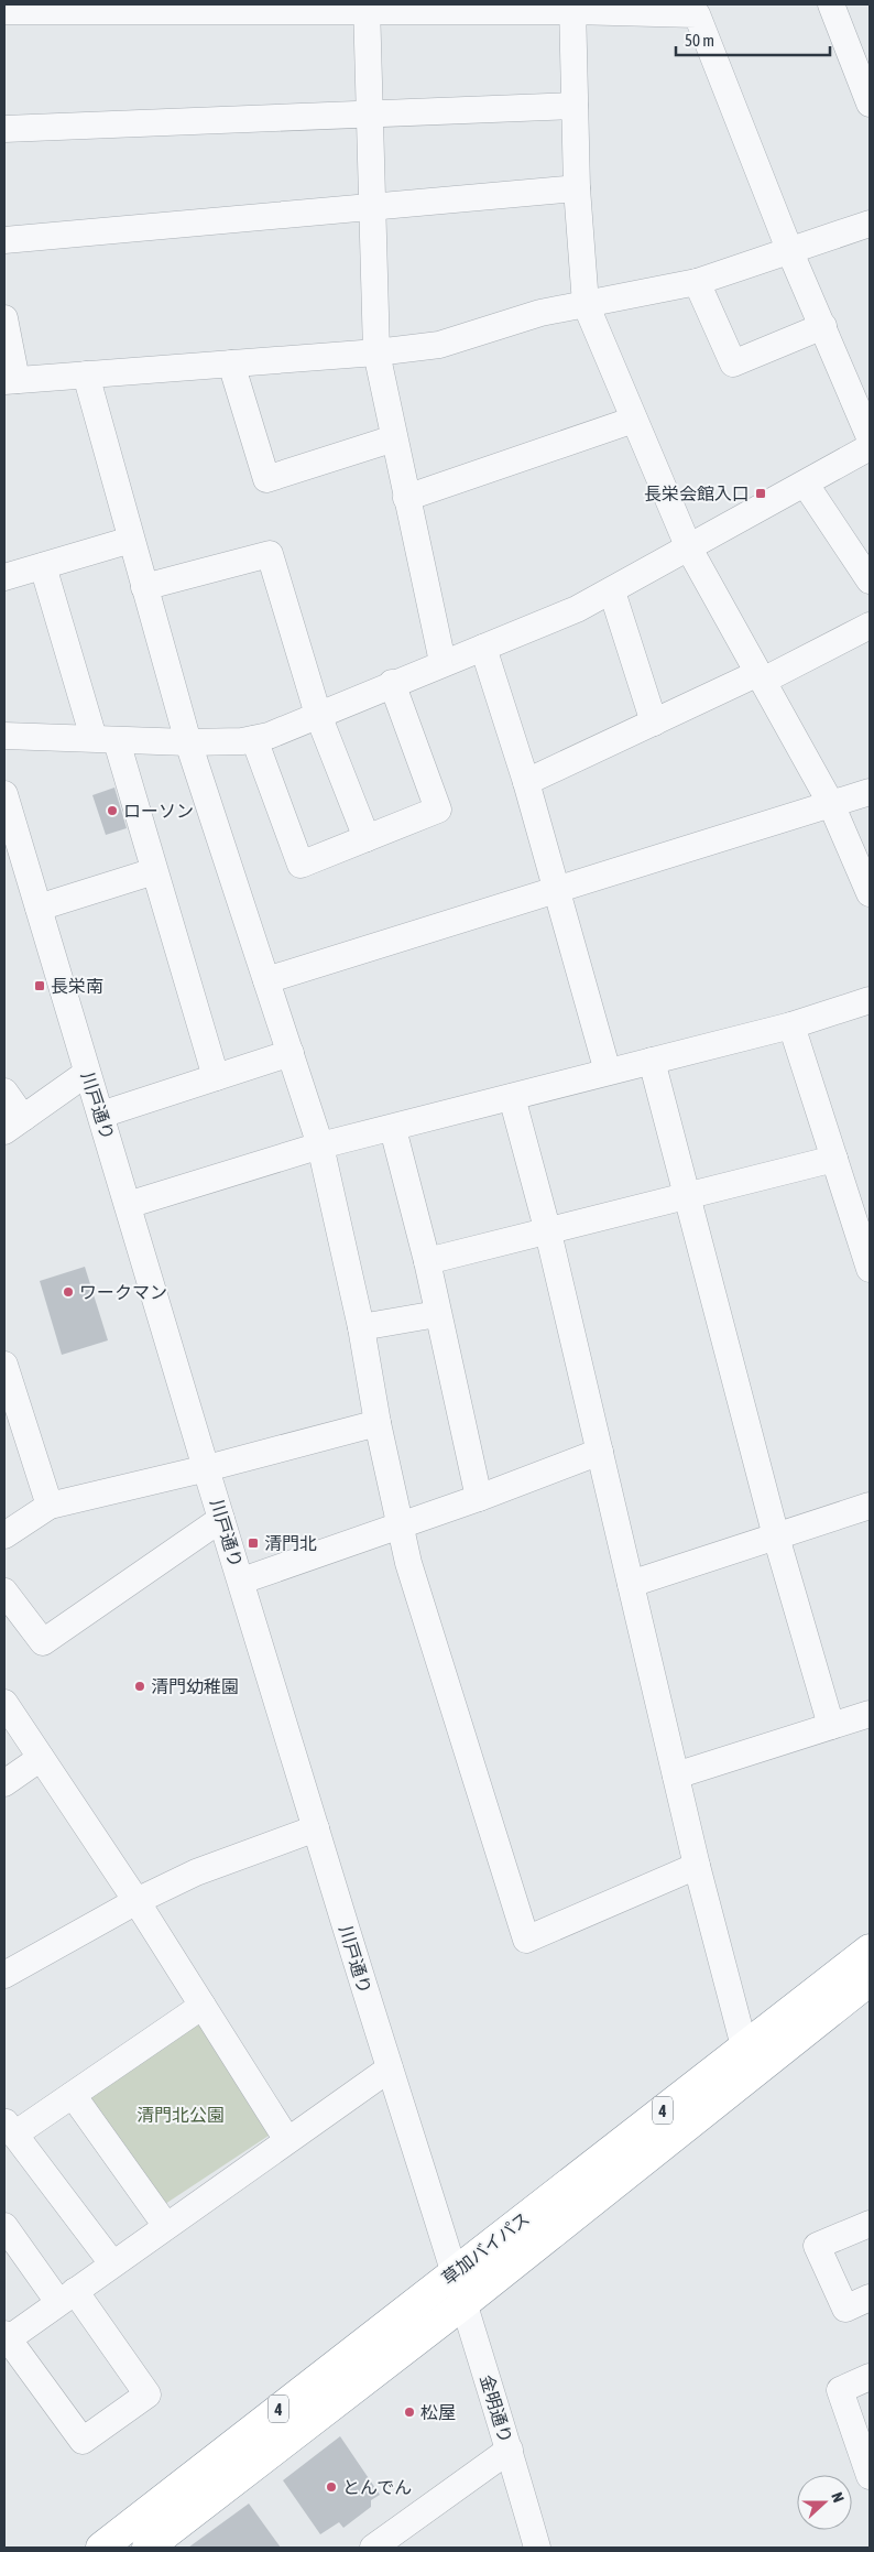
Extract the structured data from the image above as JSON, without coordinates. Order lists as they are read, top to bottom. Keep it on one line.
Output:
{"streets":{"highway":["4","草加バイパス"],"street":["川戸通り","金明通り"]},"crossings":[["川戸通り","草加バイパス"],["川戸通り","金明通り"],["草加バイパス","金明通り"]],"parks":["清門北公園"],"places":{"transit":["長栄会館入口","長栄南","清門北"],"other":["ローソン","ワークマン","清門幼稚園","松屋","とんでん"]},"scale_bar":"50 m","north":"right"}
